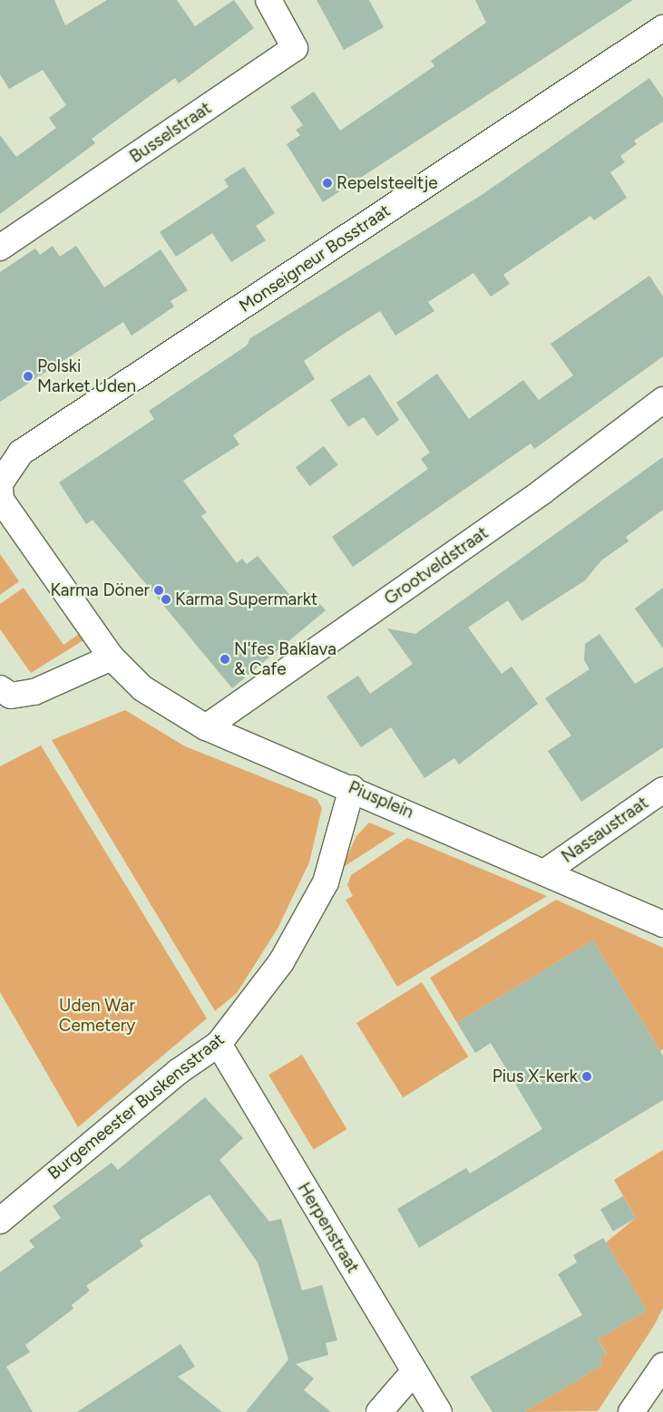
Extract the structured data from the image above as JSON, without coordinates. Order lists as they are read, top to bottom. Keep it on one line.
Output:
{"streets":{"street":["Busselstraat","Monseigneur Bosstraat","Grootveldstraat","Piusplein","Nassaustraat","Burgemeester Buskensstraat","Herpenstraat"]},"crossings":[["Monseigneur Bosstraat","Piusplein"],["Grootveldstraat","Piusplein"],["Piusplein","Nassaustraat"],["Piusplein","Burgemeester Buskensstraat"],["Burgemeester Buskensstraat","Herpenstraat"]],"parks":["Uden War Cemetery"],"places":["Repelsteeltje","Polski Market Uden","Karma Döner","Karma Supermarkt","N'fes Baklava & Cafe","Pius X-kerk"]}
